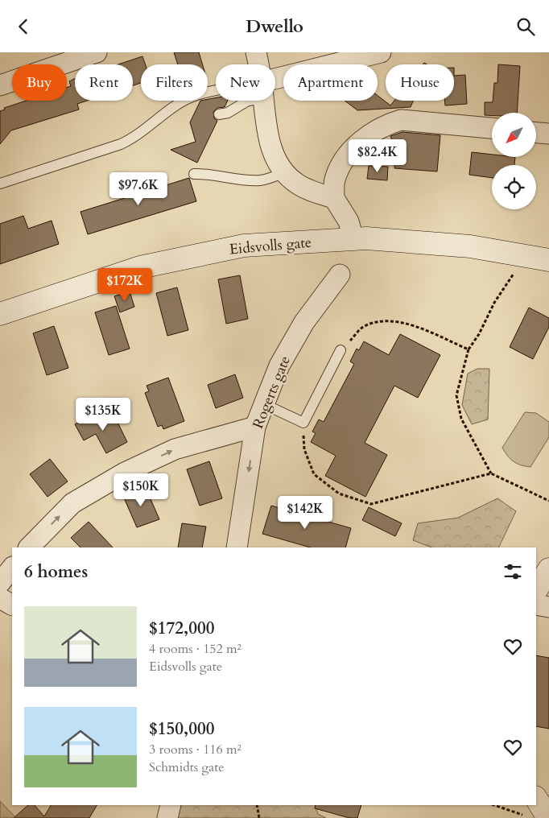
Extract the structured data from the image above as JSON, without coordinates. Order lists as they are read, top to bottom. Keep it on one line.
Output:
{"streets":{"main road":["Eidsvolls gate"],"street":["Rogerts gate"]},"one_way":["Rogerts gate"],"north":"bottom left","page":{"header":"Dwello","chip":["Buy","Rent","Filters","New","Apartment","House"],"price":["$82.4K","$97.6K","$172K","$135K","$150K","$142K"],"heading":"6 homes","list":[{"name":"$172,000","note":"4 rooms · 152 m² · Eidsvolls gate"},{"name":"$150,000","note":"3 rooms · 116 m² · Schmidts gate"}]}}
